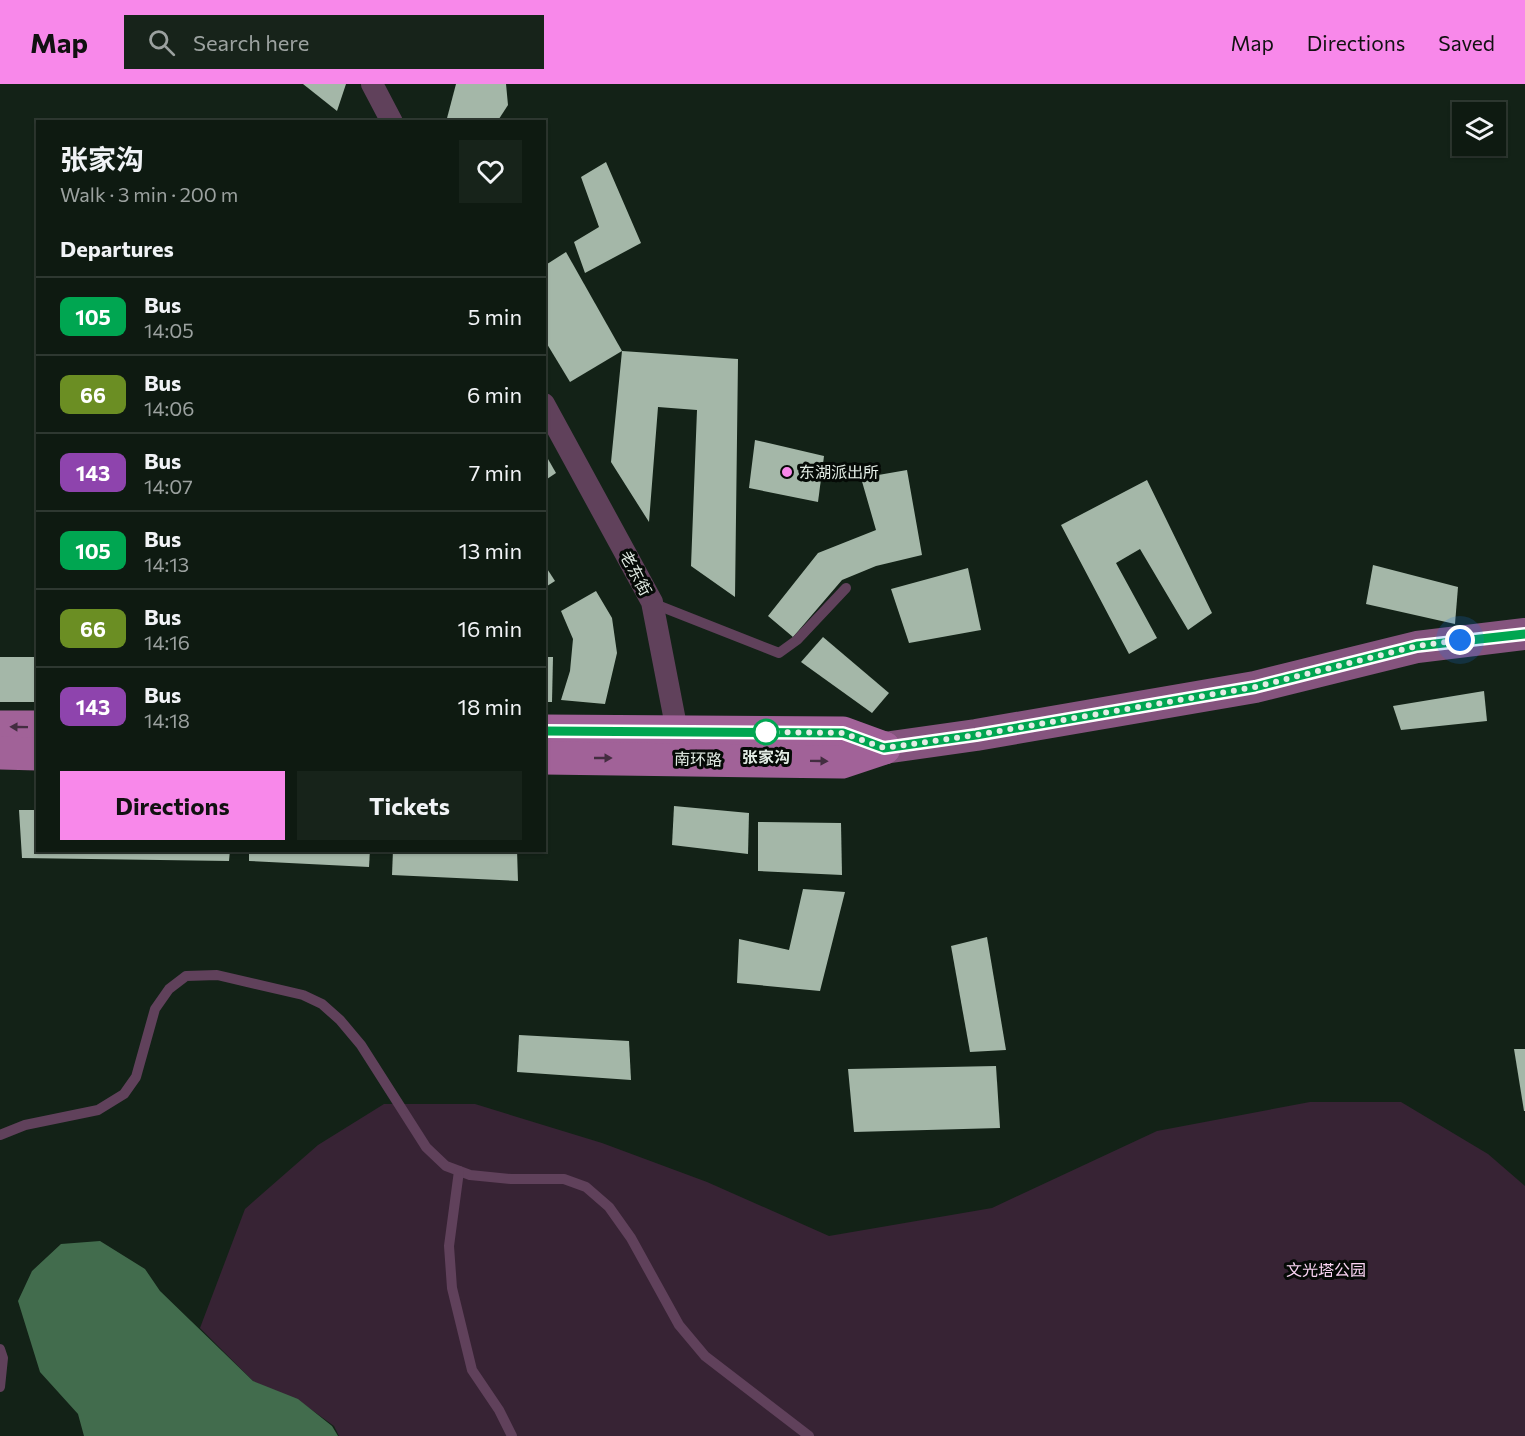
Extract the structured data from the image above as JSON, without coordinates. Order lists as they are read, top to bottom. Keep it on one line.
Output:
{"streets":{"main road":["南环路"],"street":["老东街"]},"crossings":[["老东街","南环路"]],"parks":["文光塔公园"],"places":["东湖派出所","张家沟"],"lines":["bus line 105"],"page":{"header":"Map","search":"Search here","nav":["Map","Directions","Saved"],"heading":[["张家沟","Walk · 3 min · 200 m"],"Departures"],"list":[{"mark":"105","name":"Bus","note":"14:05","value":"5 min"},{"mark":"66","name":"Bus","note":"14:06","value":"6 min"},{"mark":"143","name":"Bus","note":"14:07","value":"7 min"},{"mark":"105","name":"Bus","note":"14:13","value":"13 min"},{"mark":"66","name":"Bus","note":"14:16","value":"16 min"},{"mark":"143","name":"Bus","note":"14:18","value":"18 min"}],"buttons":["Directions","Tickets"]}}
